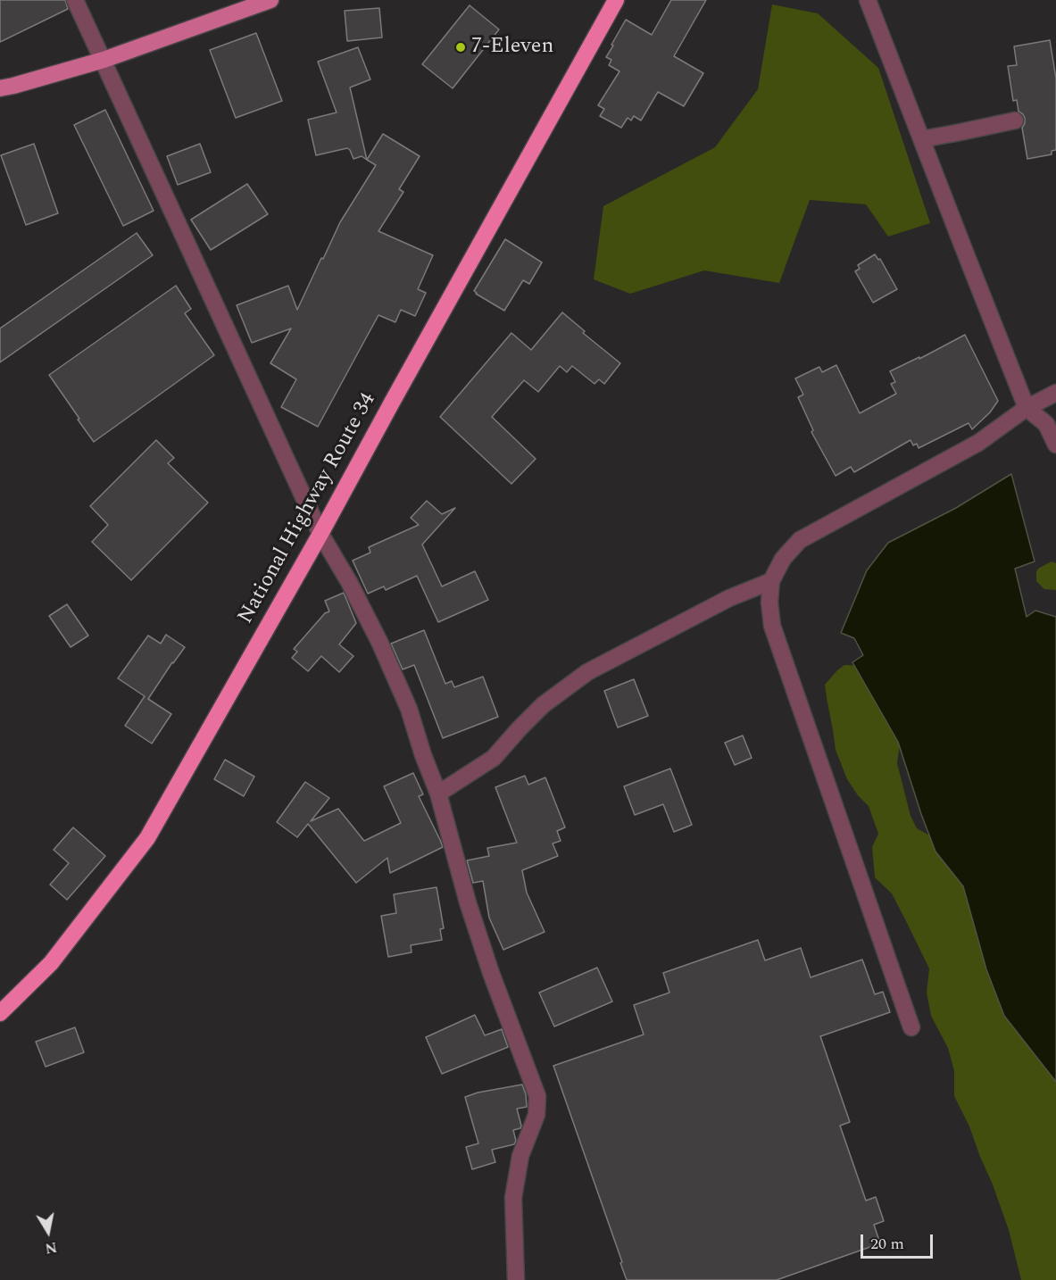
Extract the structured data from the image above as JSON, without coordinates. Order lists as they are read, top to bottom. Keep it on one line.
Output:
{"streets":{"highway":["National Highway Route 34"]},"places":["7-Eleven"],"scale_bar":"20 m","north":"bottom"}
